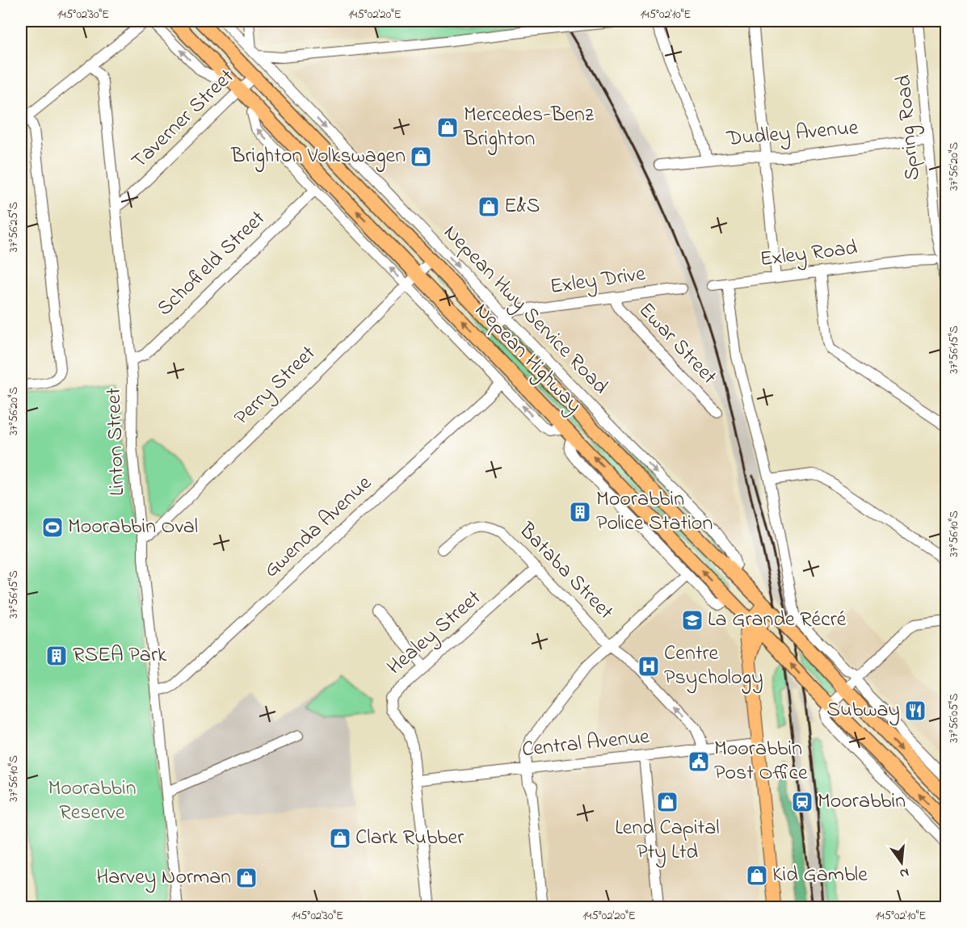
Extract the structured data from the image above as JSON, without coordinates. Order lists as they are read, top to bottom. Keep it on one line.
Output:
{"streets":{"highway":["Nepean Highway"],"street":["Taverner Street","Spring Road","Dudley Avenue","Exley Road","Schofield Street","Exley Drive","Nepean Hwy Service Road","Ewar Street","Perry Street","Linton Street","Gwenda Avenue","Bataba Street","Healey Street","Central Avenue"]},"crossings":[["Taverner Street","Nepean Highway"],["Taverner Street","Linton Street"],["Spring Road","Dudley Avenue"],["Spring Road","Exley Road"],["Schofield Street","Linton Street"],["Exley Drive","Nepean Hwy Service Road"],["Exley Drive","Ewar Street"],["Exley Drive","Nepean Highway"],["Nepean Hwy Service Road","Nepean Highway"],["Nepean Highway","Perry Street"],["Perry Street","Linton Street"],["Linton Street","Gwenda Avenue"],["Bataba Street","Healey Street"],["Bataba Street","Central Avenue"],["Healey Street","Central Avenue"]],"one_way":["Bataba Street"],"parks":["Moorabbin Reserve"],"places":{"shop":["Mercedes-Benz Brighton","Brighton Volkswagen","E&S","Lend Capital Pty Ltd","Clark Rubber","Kid Gamble","Harvey Norman"],"building":["Moorabbin Police Station","RSEA Park"],"sports":["Moorabbin Oval"],"school or university":["La Grande Récré"],"hospital":["Centre Psychology"],"restaurant":["Subway"],"public building":["Moorabbin Post Office"],"station":["Moorabbin"]},"north":"bottom","coordinates":["145°02'30\"E","145°02'20\"E","145°02'10\"E","37°56'20\"S","37°56'25\"S","37°56'15\"S","37°56'10\"S","37°56'05\"S"]}
